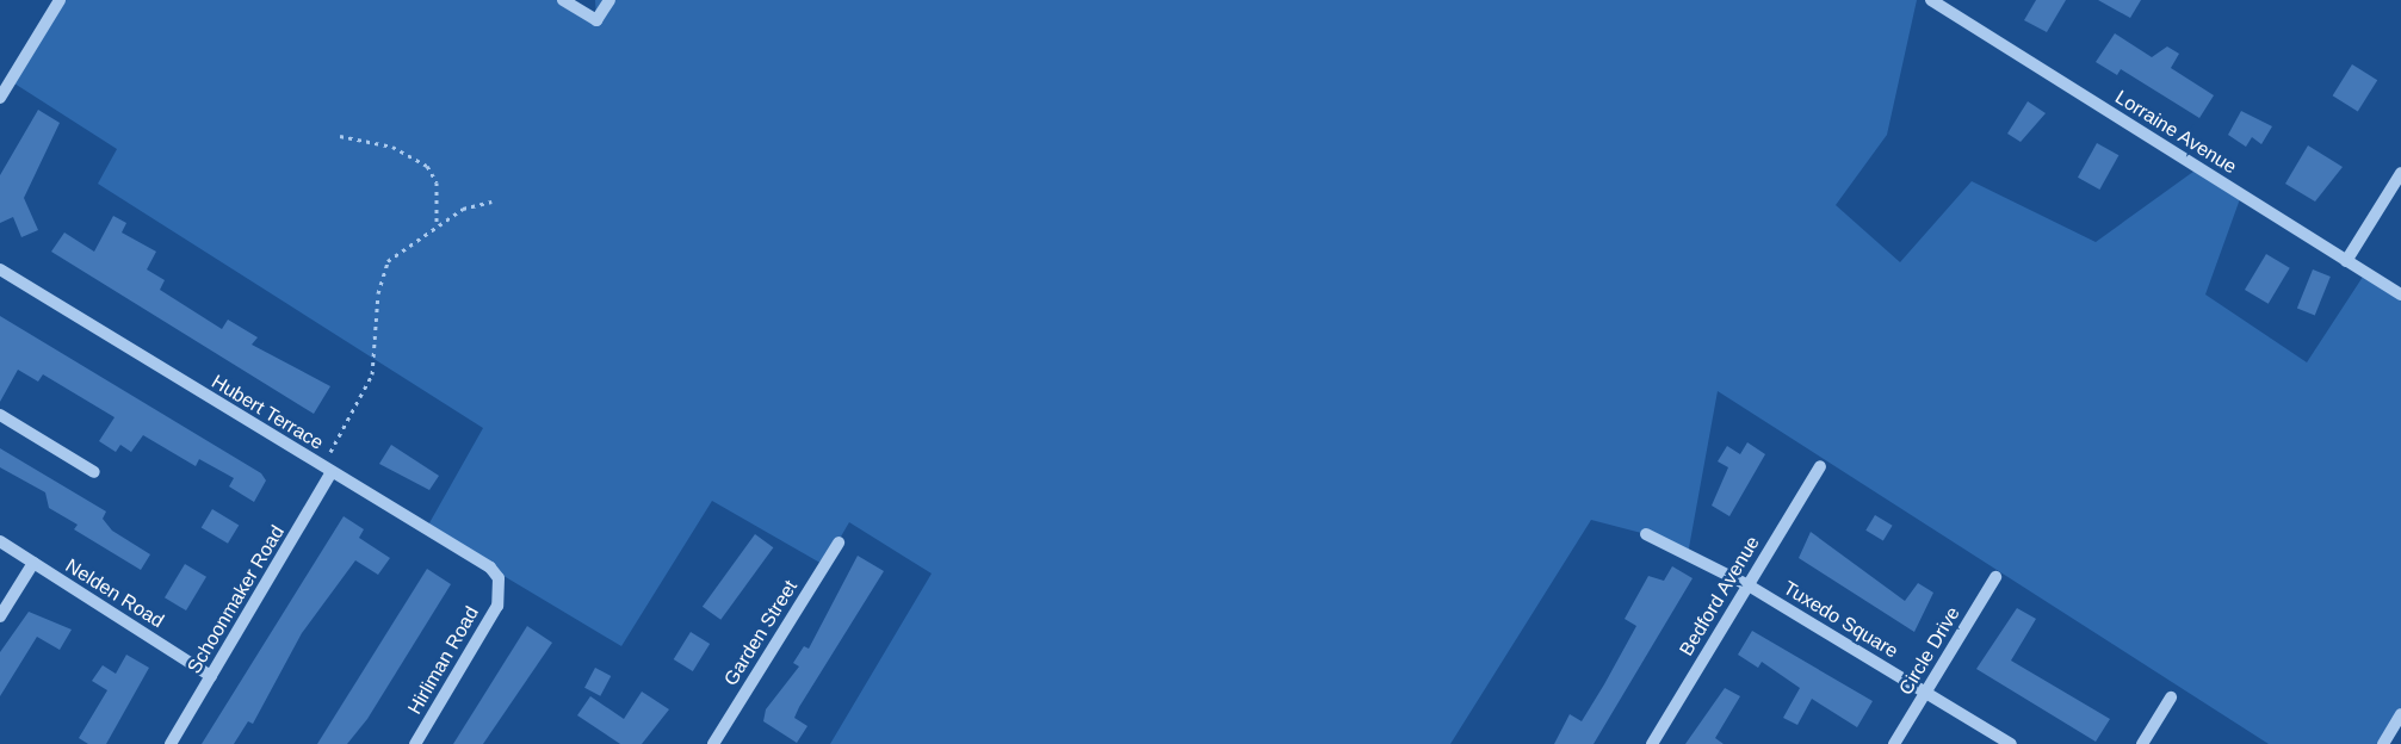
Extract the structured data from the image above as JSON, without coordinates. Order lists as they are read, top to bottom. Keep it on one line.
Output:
{"streets":{"street":["Lorraine Avenue","Hubert Terrace","Nelden Road","Bedford Avenue","Schoonmaker Road","Tuxedo Square","Garden Street","Circle Drive","Hirliman Road"]},"crossings":[["Hubert Terrace","Schoonmaker Road"],["Hubert Terrace","Hirliman Road"],["Nelden Road","Schoonmaker Road"],["Bedford Avenue","Tuxedo Square"],["Tuxedo Square","Circle Drive"]]}
